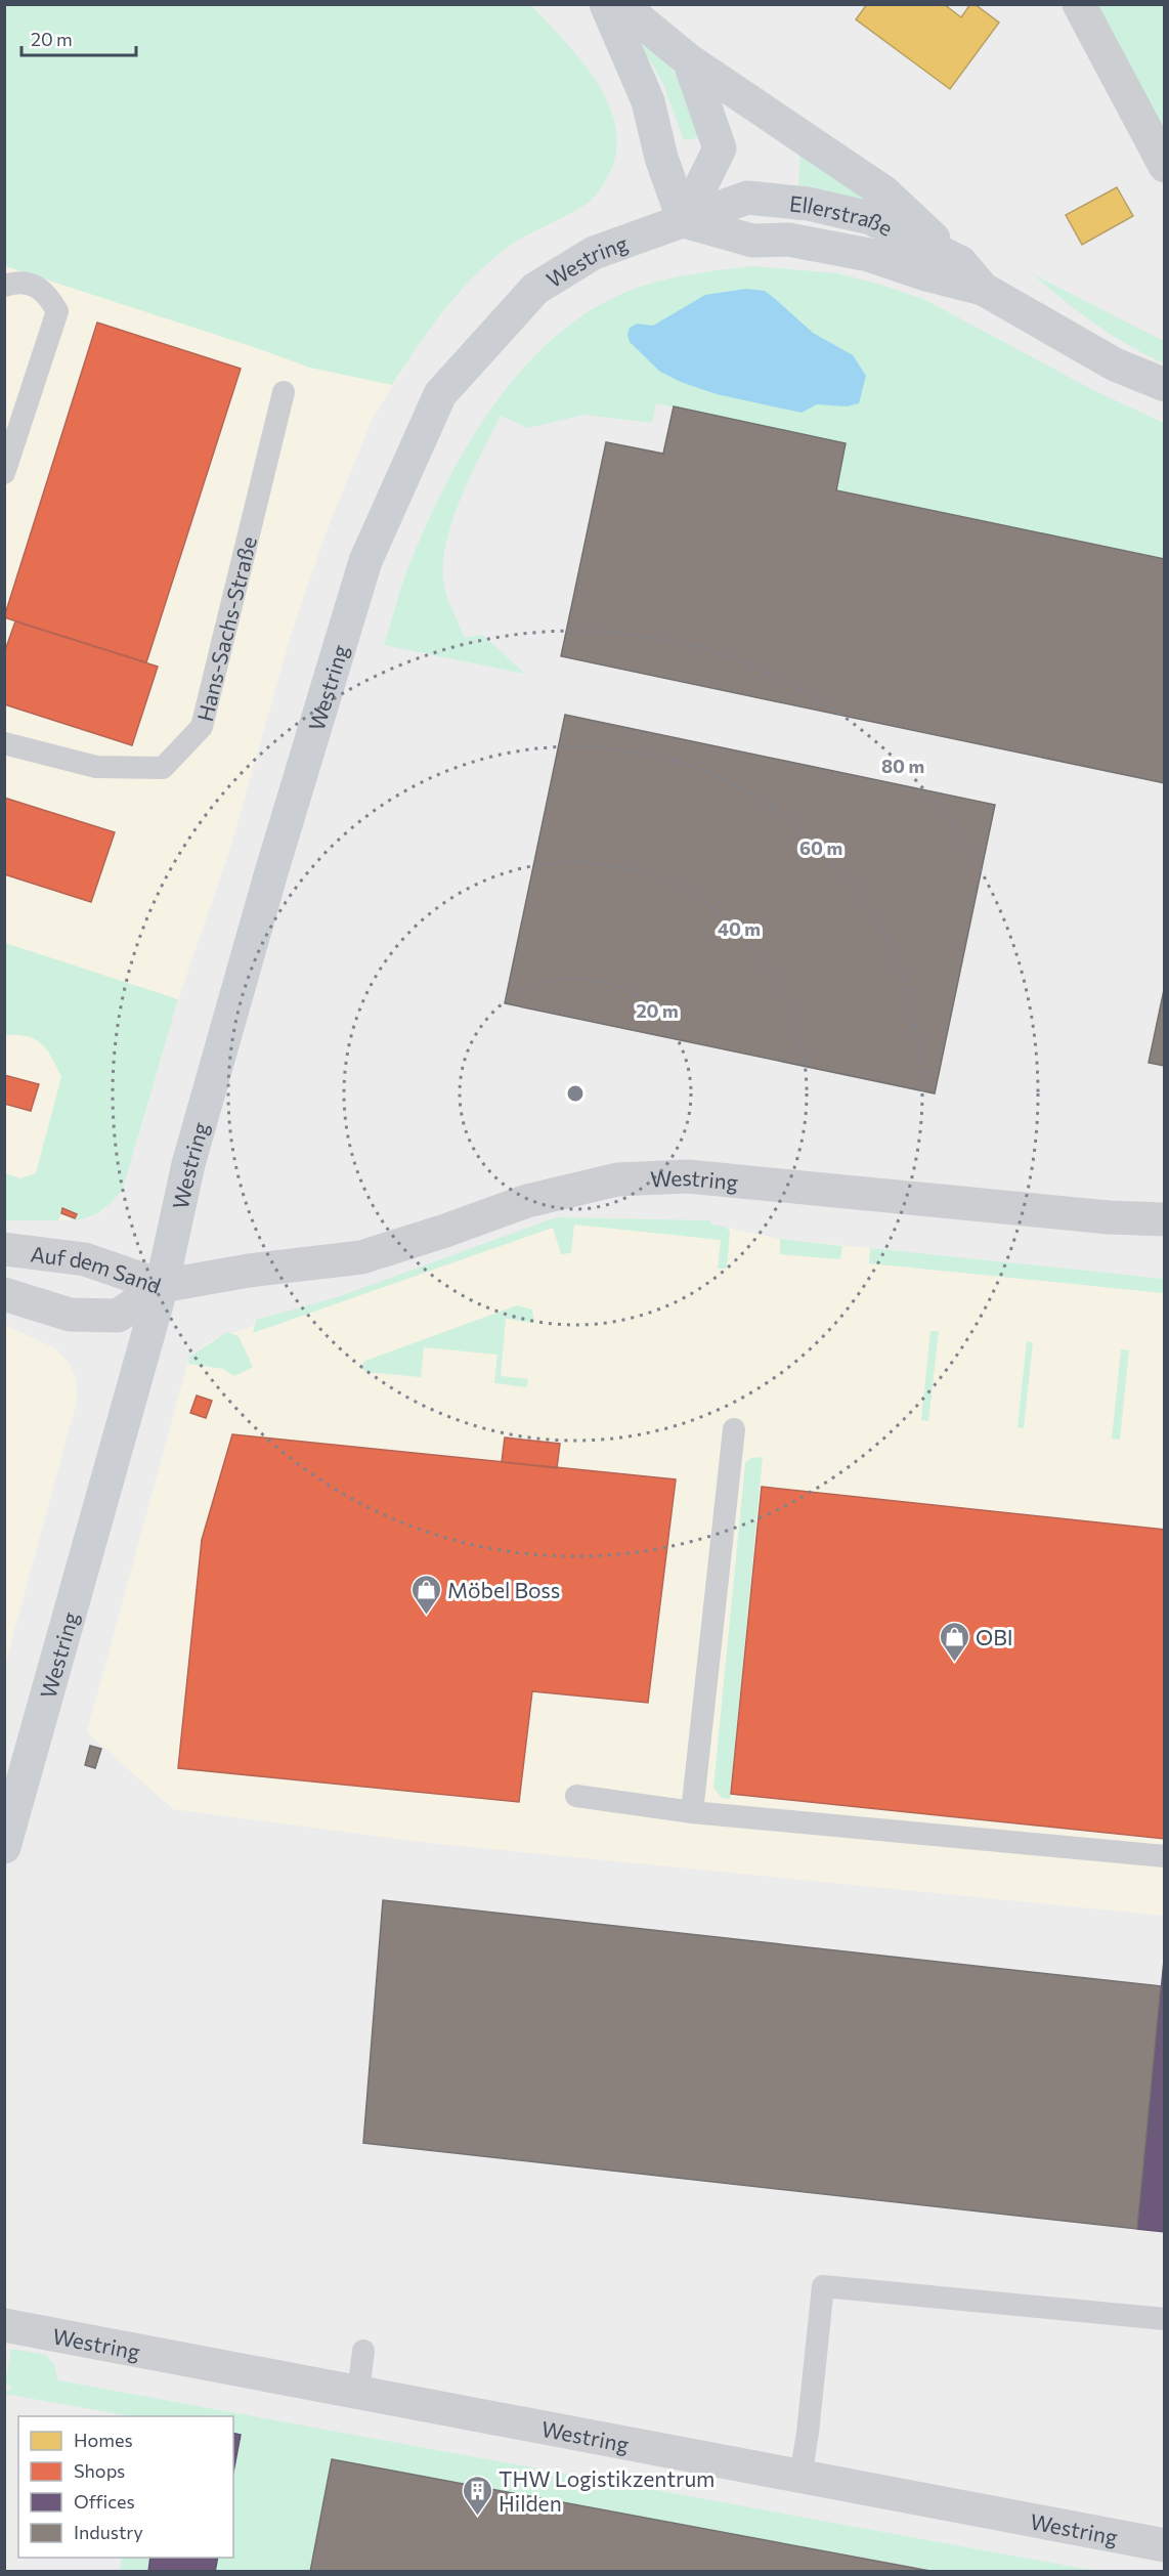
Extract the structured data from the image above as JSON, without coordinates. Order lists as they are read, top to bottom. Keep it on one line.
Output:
{"streets":{"main road":["Ellerstraße","Westring"],"street":["Auf dem Sand"],"lane":["Hans-Sachs-Straße"]},"crossings":[["Ellerstraße","Westring"],["Westring","Auf dem Sand"]],"places":{"shop":["Möbel Boss","OBI"],"building":["THW Logistikzentrum Hilden"]},"legend":["Homes","Shops","Offices","Industry"],"scale_bar":"20 m","rings":["80 m","60 m","40 m","20 m"]}
